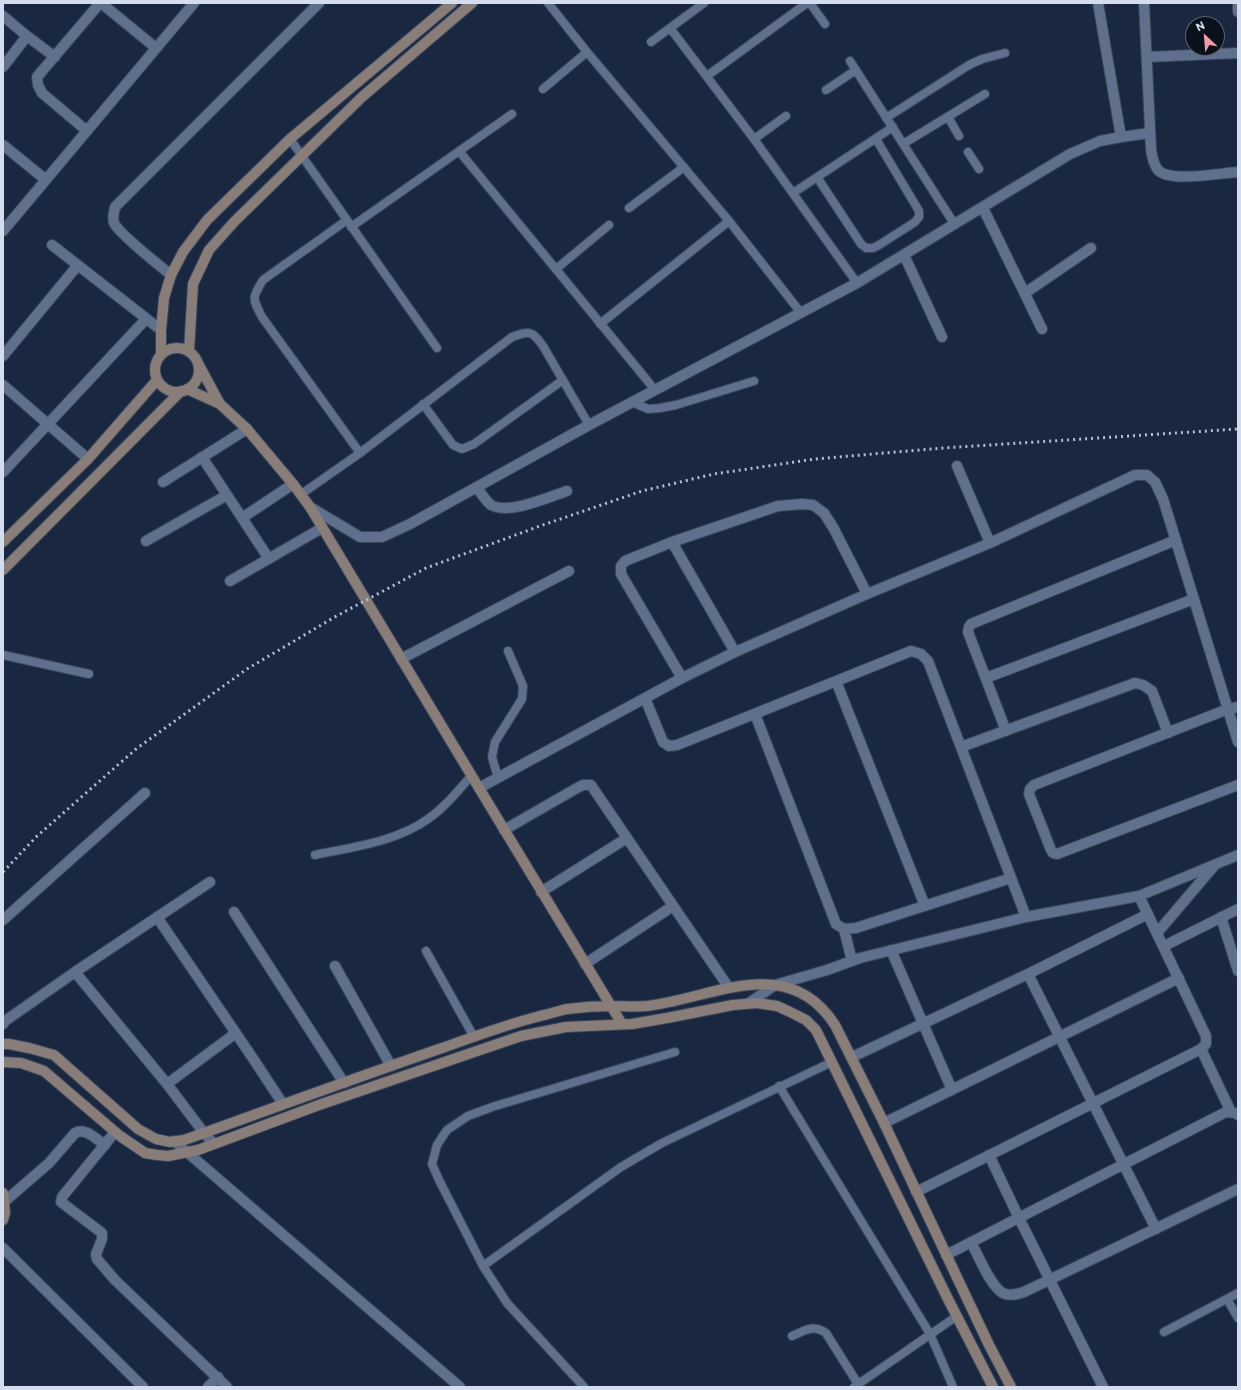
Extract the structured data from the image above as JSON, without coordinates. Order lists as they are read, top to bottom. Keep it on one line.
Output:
{"north":"top left"}
